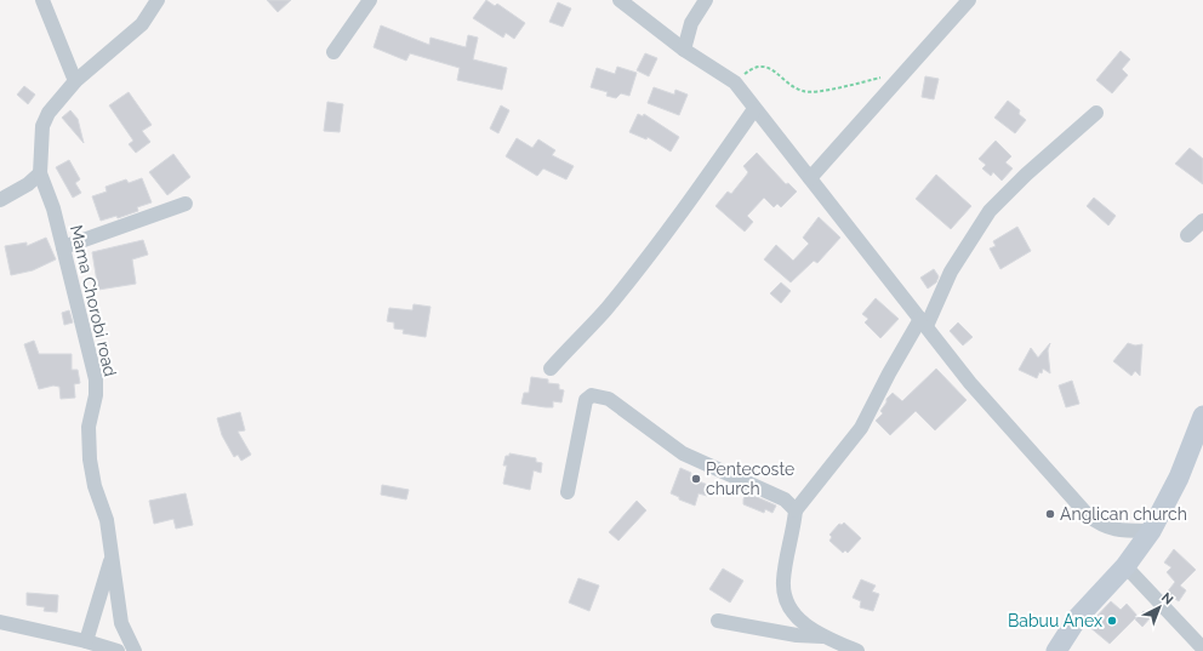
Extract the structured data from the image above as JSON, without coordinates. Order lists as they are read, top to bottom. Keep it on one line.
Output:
{"streets":{"street":["Mama Chorobi road"]},"places":["Pentecoste church","Anglican church","Babuu Anex"],"north":"top right"}
